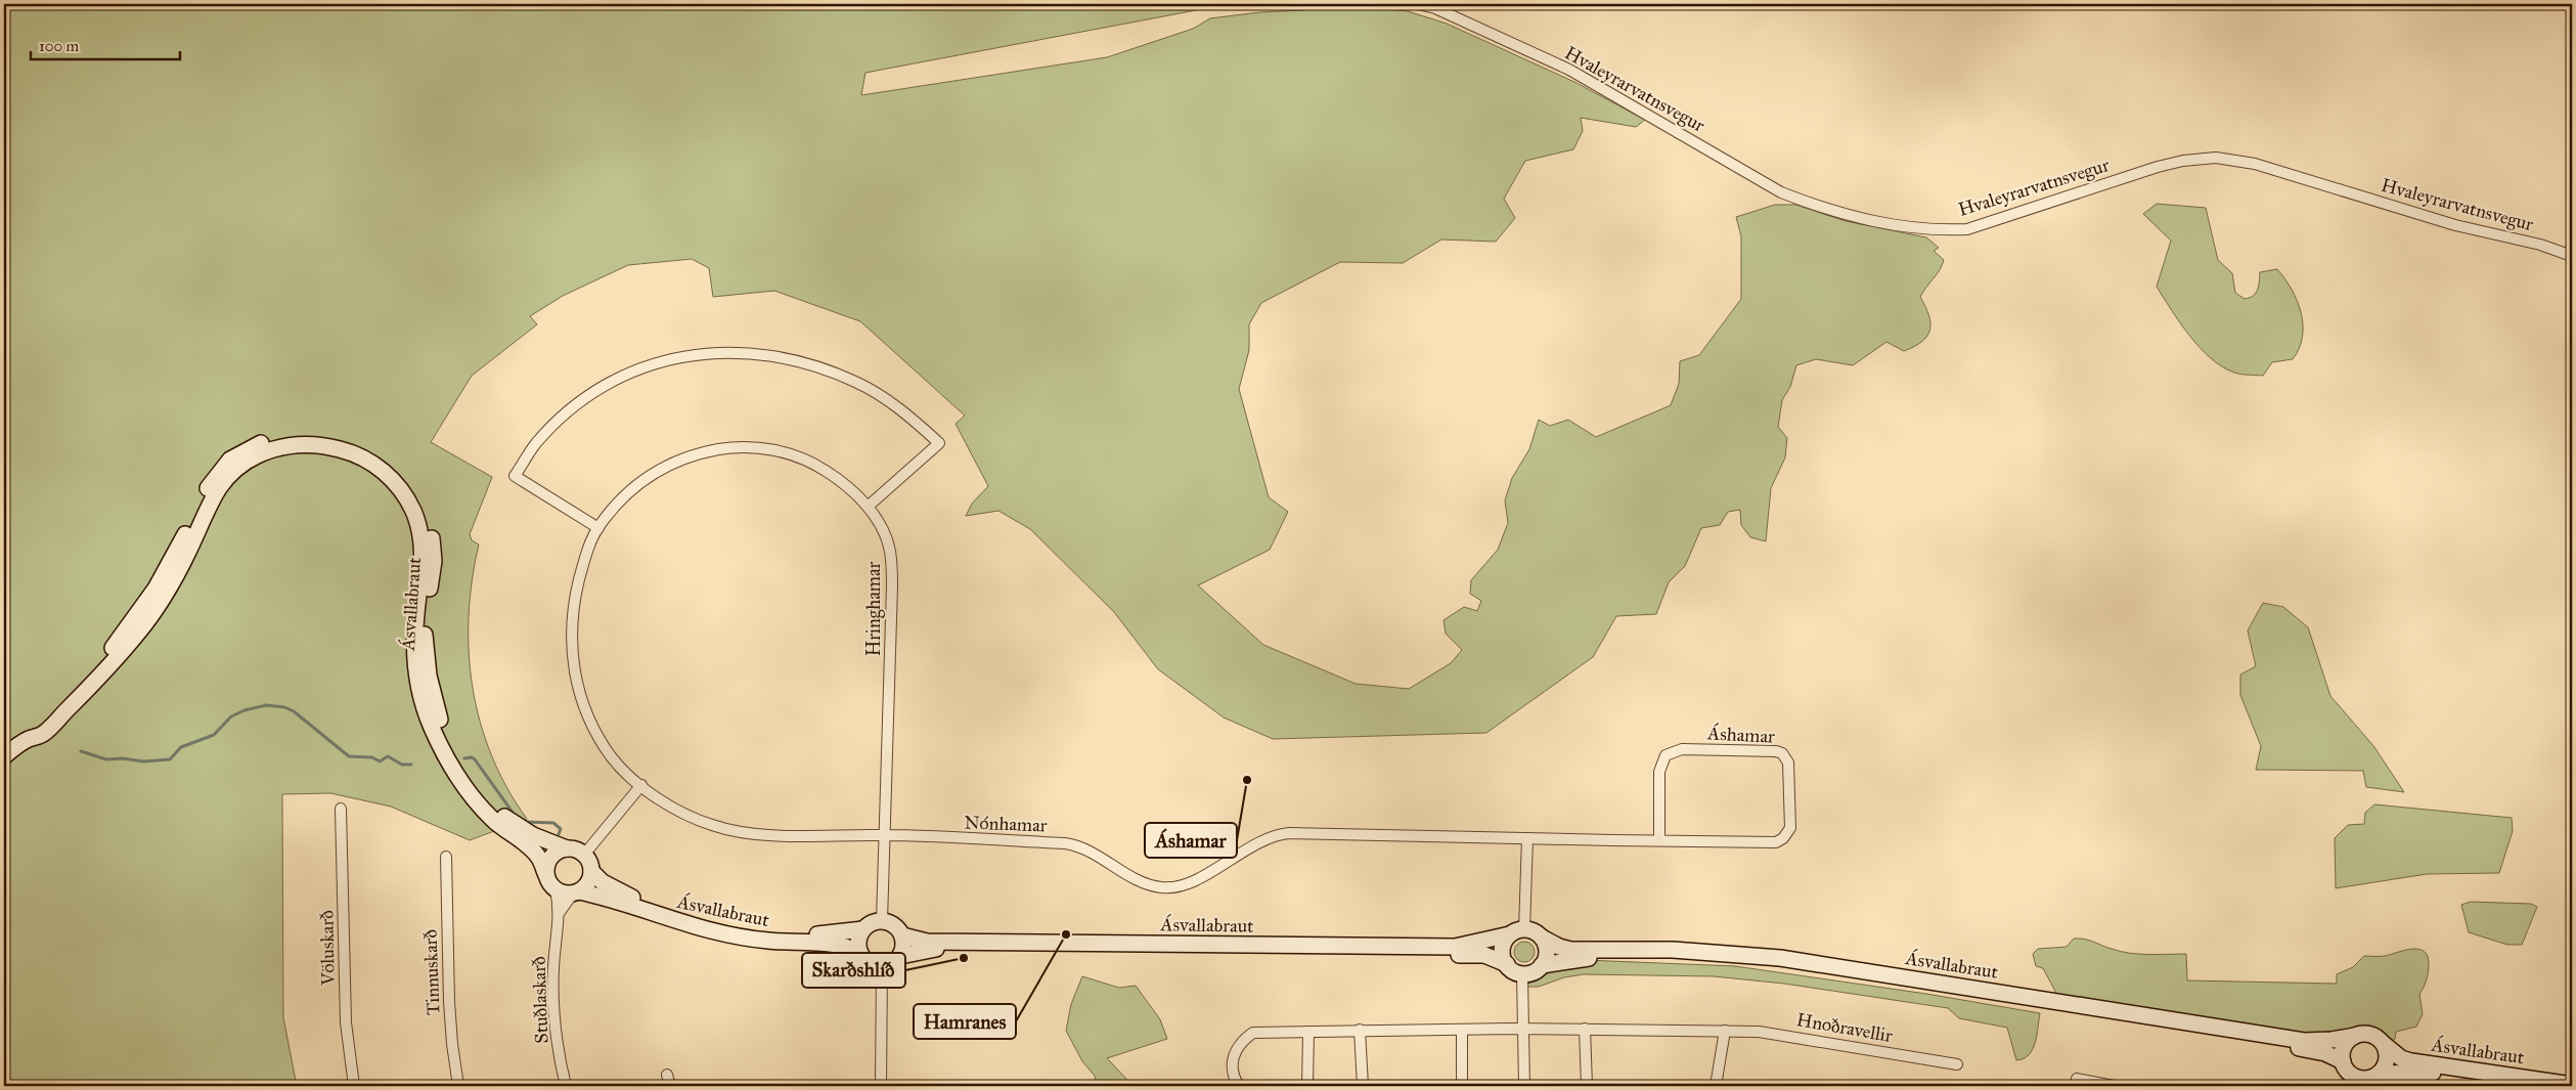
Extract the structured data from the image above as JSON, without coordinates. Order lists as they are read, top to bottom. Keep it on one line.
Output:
{"streets":{"main road":["Ásvallabraut"],"street":["Hvaleyrarvatnsvegur","Hringhamar","Áshamar","Nónhamar","Völuskarð","Tinnuskarð","Stuðlaskarð","Hnoðravellir"]},"crossings":[["Ásvallabraut","Hringhamar"],["Ásvallabraut","Stuðlaskarð"],["Hringhamar","Nónhamar"],["Áshamar","Nónhamar"]],"places":["Áshamar","Hamranes","Skarðshlíð"],"scale_bar":"100 m"}
